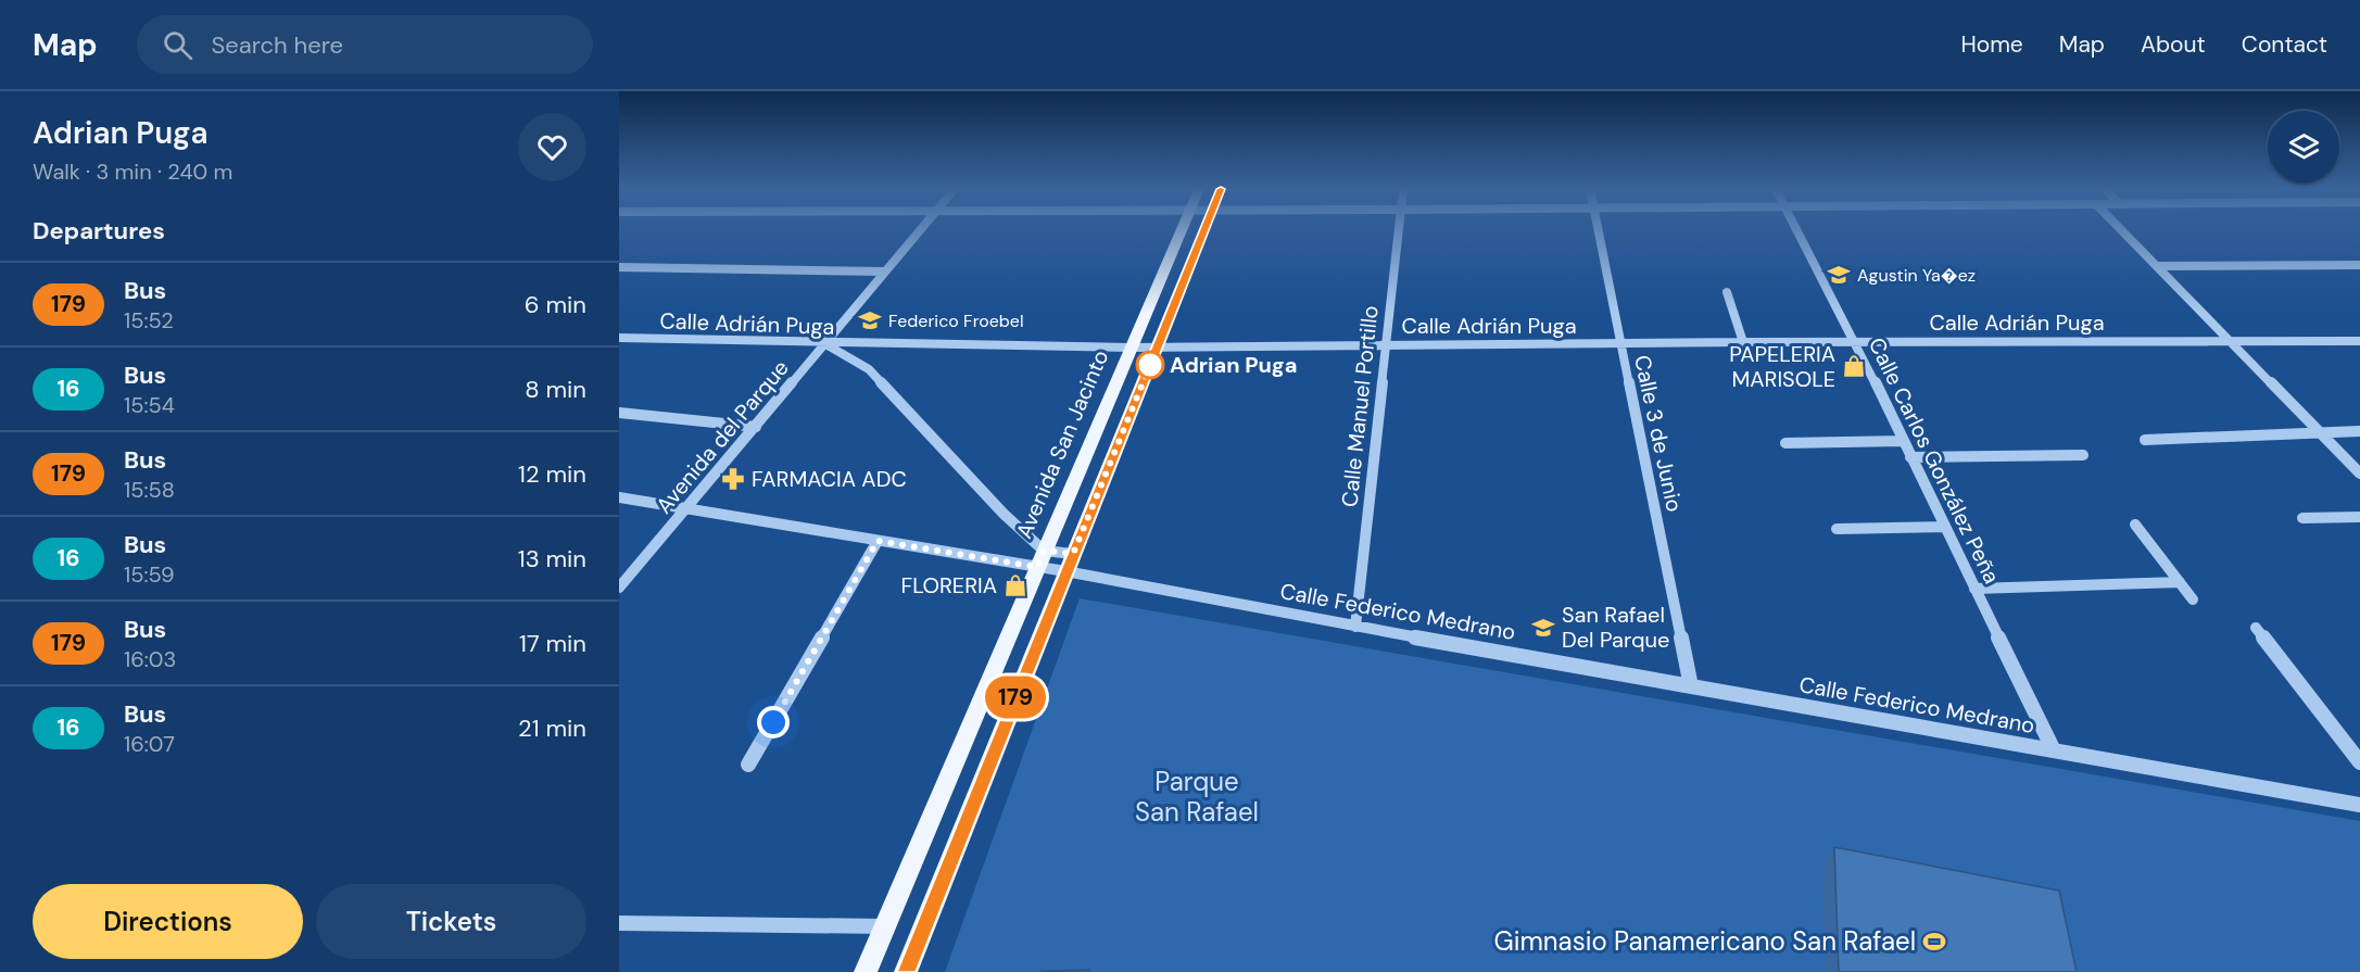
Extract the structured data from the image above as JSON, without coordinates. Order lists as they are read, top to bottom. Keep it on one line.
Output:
{"streets":{"main road":["Avenida San Jacinto"],"street":["Calle Adrián Puga","Calle Manuel Portillo","Calle 3 de Junio","Avenida del Parque","Calle Carlos González Peña","Calle Federico Medrano"]},"crossings":[["Calle Adrián Puga","Calle Manuel Portillo"],["Calle Adrián Puga","Calle 3 de Junio"],["Calle Adrián Puga","Avenida del Parque"],["Calle Adrián Puga","Avenida San Jacinto"],["Calle Adrián Puga","Calle Carlos González Peña"],["Calle Manuel Portillo","Calle Federico Medrano"],["Calle 3 de Junio","Calle Federico Medrano"],["Avenida del Parque","Calle Federico Medrano"],["Avenida San Jacinto","Calle Federico Medrano"],["Calle Carlos González Peña","Calle Federico Medrano"]],"parks":["Parque San Rafael"],"places":{"school or university":["Agustin Ya�ez","Federico Froebel","San Rafael Del Parque"],"other":["Adrian Puga"],"shop":["PAPELERIA MARISOLE","FLORERIA"],"pharmacy":["FARMACIA ADC"],"sports":["Gimnasio Panamericano San Rafael"]},"lines":["bus line 179"],"page":{"header":"Map","search":"Search here","nav":["Home","Map","About","Contact"],"heading":[["Adrian Puga","Walk · 3 min · 240 m"],"Departures"],"on_map":"179","list":[{"mark":"179","name":"Bus","note":"15:52","value":"6 min"},{"mark":"16","name":"Bus","note":"15:54","value":"8 min"},{"mark":"179","name":"Bus","note":"15:58","value":"12 min"},{"mark":"16","name":"Bus","note":"15:59","value":"13 min"},{"mark":"179","name":"Bus","note":"16:03","value":"17 min"},{"mark":"16","name":"Bus","note":"16:07","value":"21 min"}],"buttons":["Directions","Tickets"]}}
